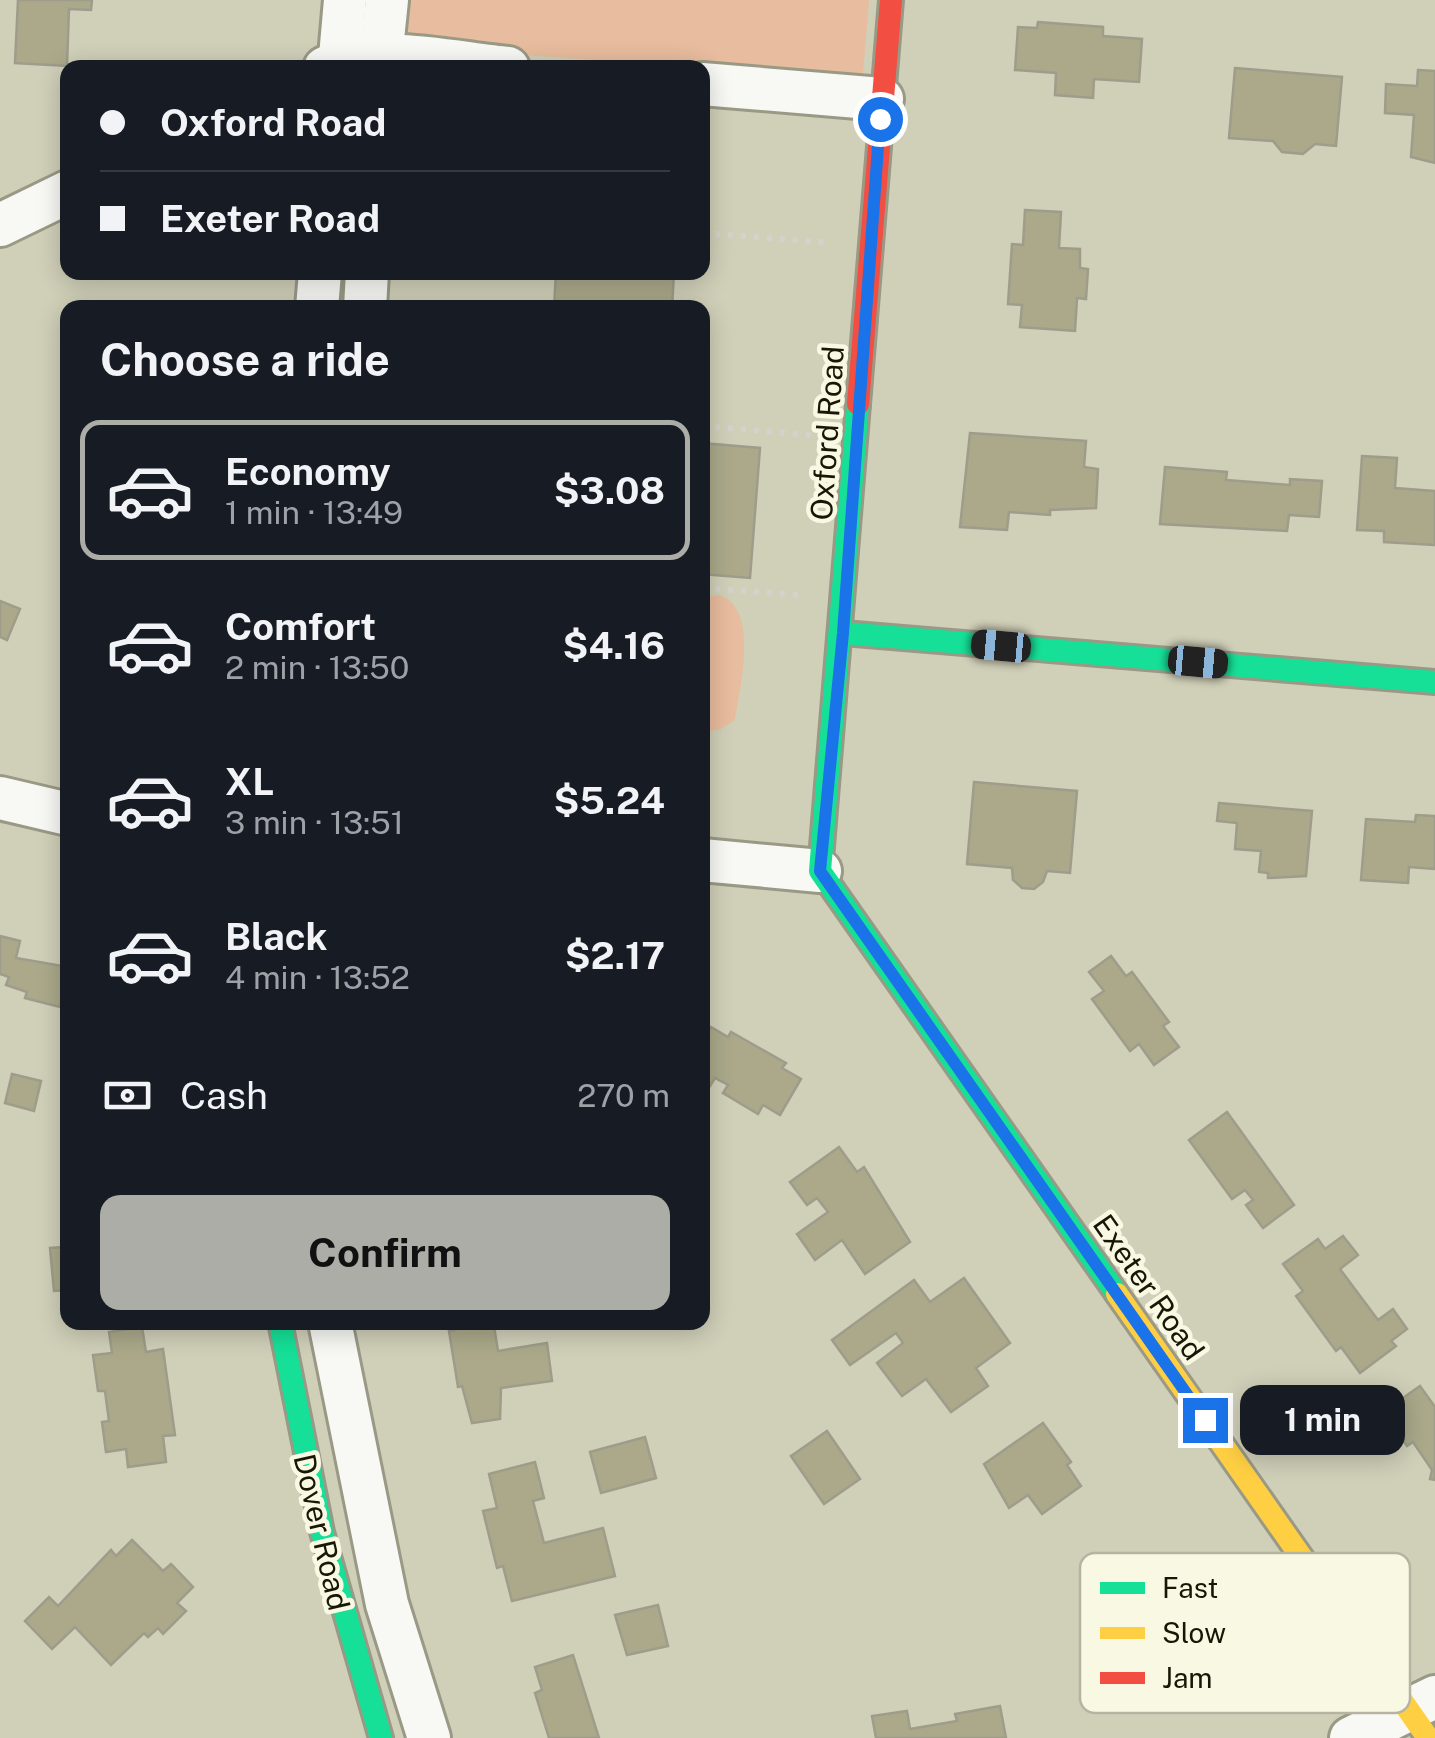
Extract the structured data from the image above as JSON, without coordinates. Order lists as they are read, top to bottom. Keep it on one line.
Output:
{"streets":{"street":["Oxford Road","Exeter Road","Dover Road"]},"crossings":[["Oxford Road","Exeter Road"]],"legend":["Fast","Slow","Jam"],"page":{"banner":["Oxford Road","Exeter Road"],"heading":"Choose a ride","list":[{"name":"Economy","note":"1 min · 13:49","value":"$3.08"},{"name":"Comfort","note":"2 min · 13:50","value":"$4.16"},{"name":"XL","note":"3 min · 13:51","value":"$5.24"},{"name":"Black","note":"4 min · 13:52","value":"$2.17"}],"pay":["Cash","270 m"],"buttons":"Confirm","bubble":"1 min"}}
